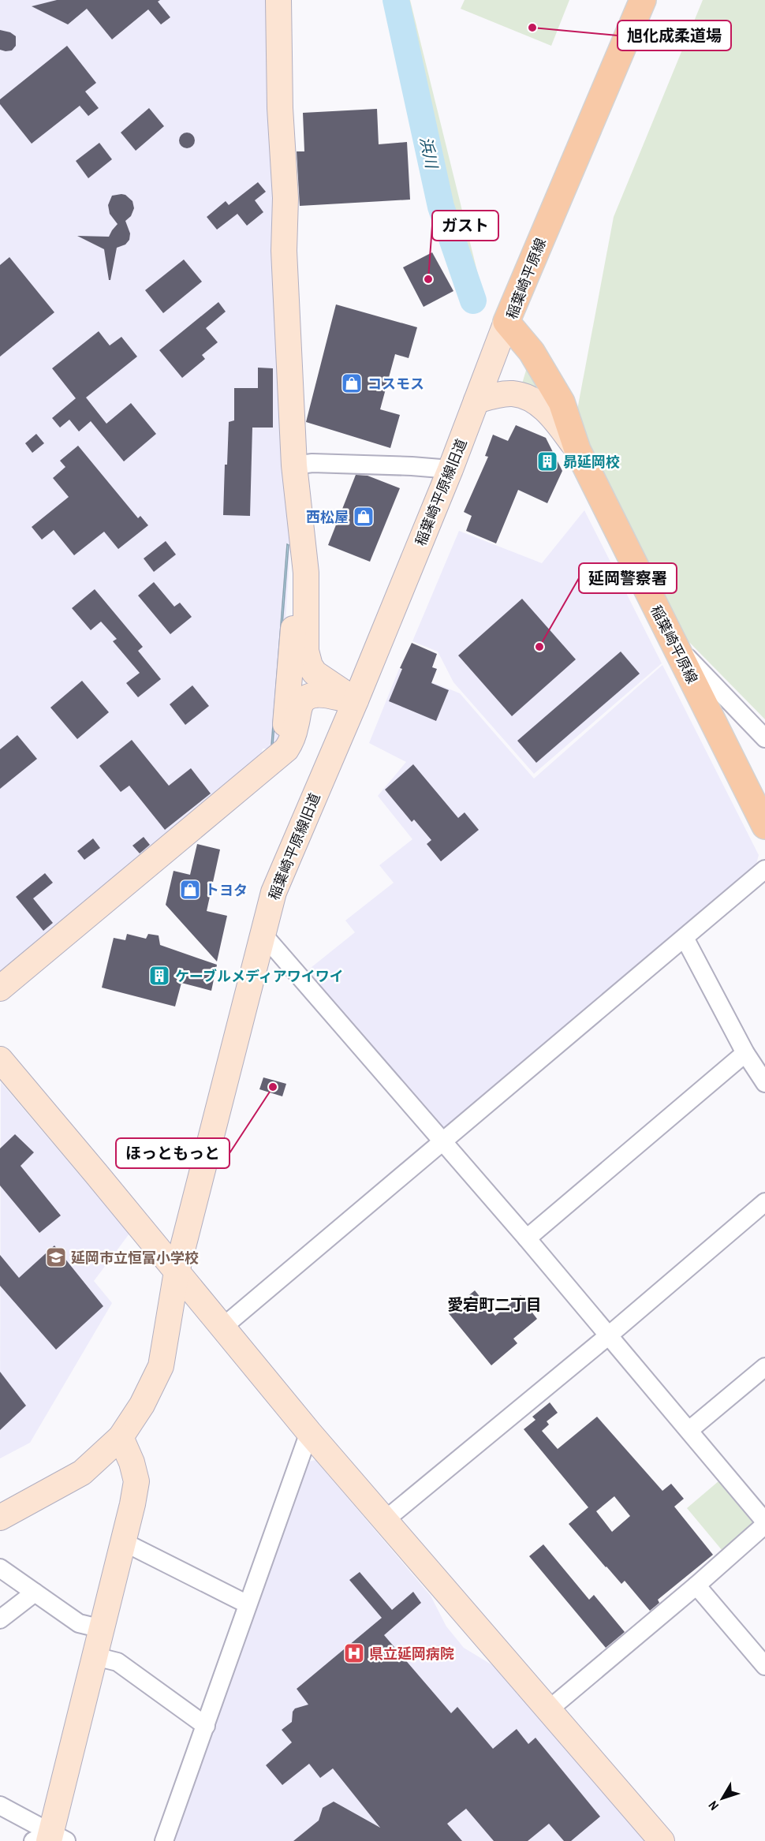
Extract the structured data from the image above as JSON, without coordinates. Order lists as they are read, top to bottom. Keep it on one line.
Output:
{"streets":{"main road":["稲葉崎平原線"],"street":["稲葉崎平原線旧道"]},"crossings":[["稲葉崎平原線","稲葉崎平原線旧道"]],"districts":["愛宕町二丁目"],"water":["浜川"],"places":{"other":["旭化成柔道場","ガスト","延岡警察署","ほっともっと"],"shop":["コスモス","西松屋","トヨタ"],"building":["昴延岡校","ケーブルメディアワイワイ"],"school or university":["延岡市立恒富小学校"],"hospital":["県立延岡病院"]},"north":"bottom left"}
